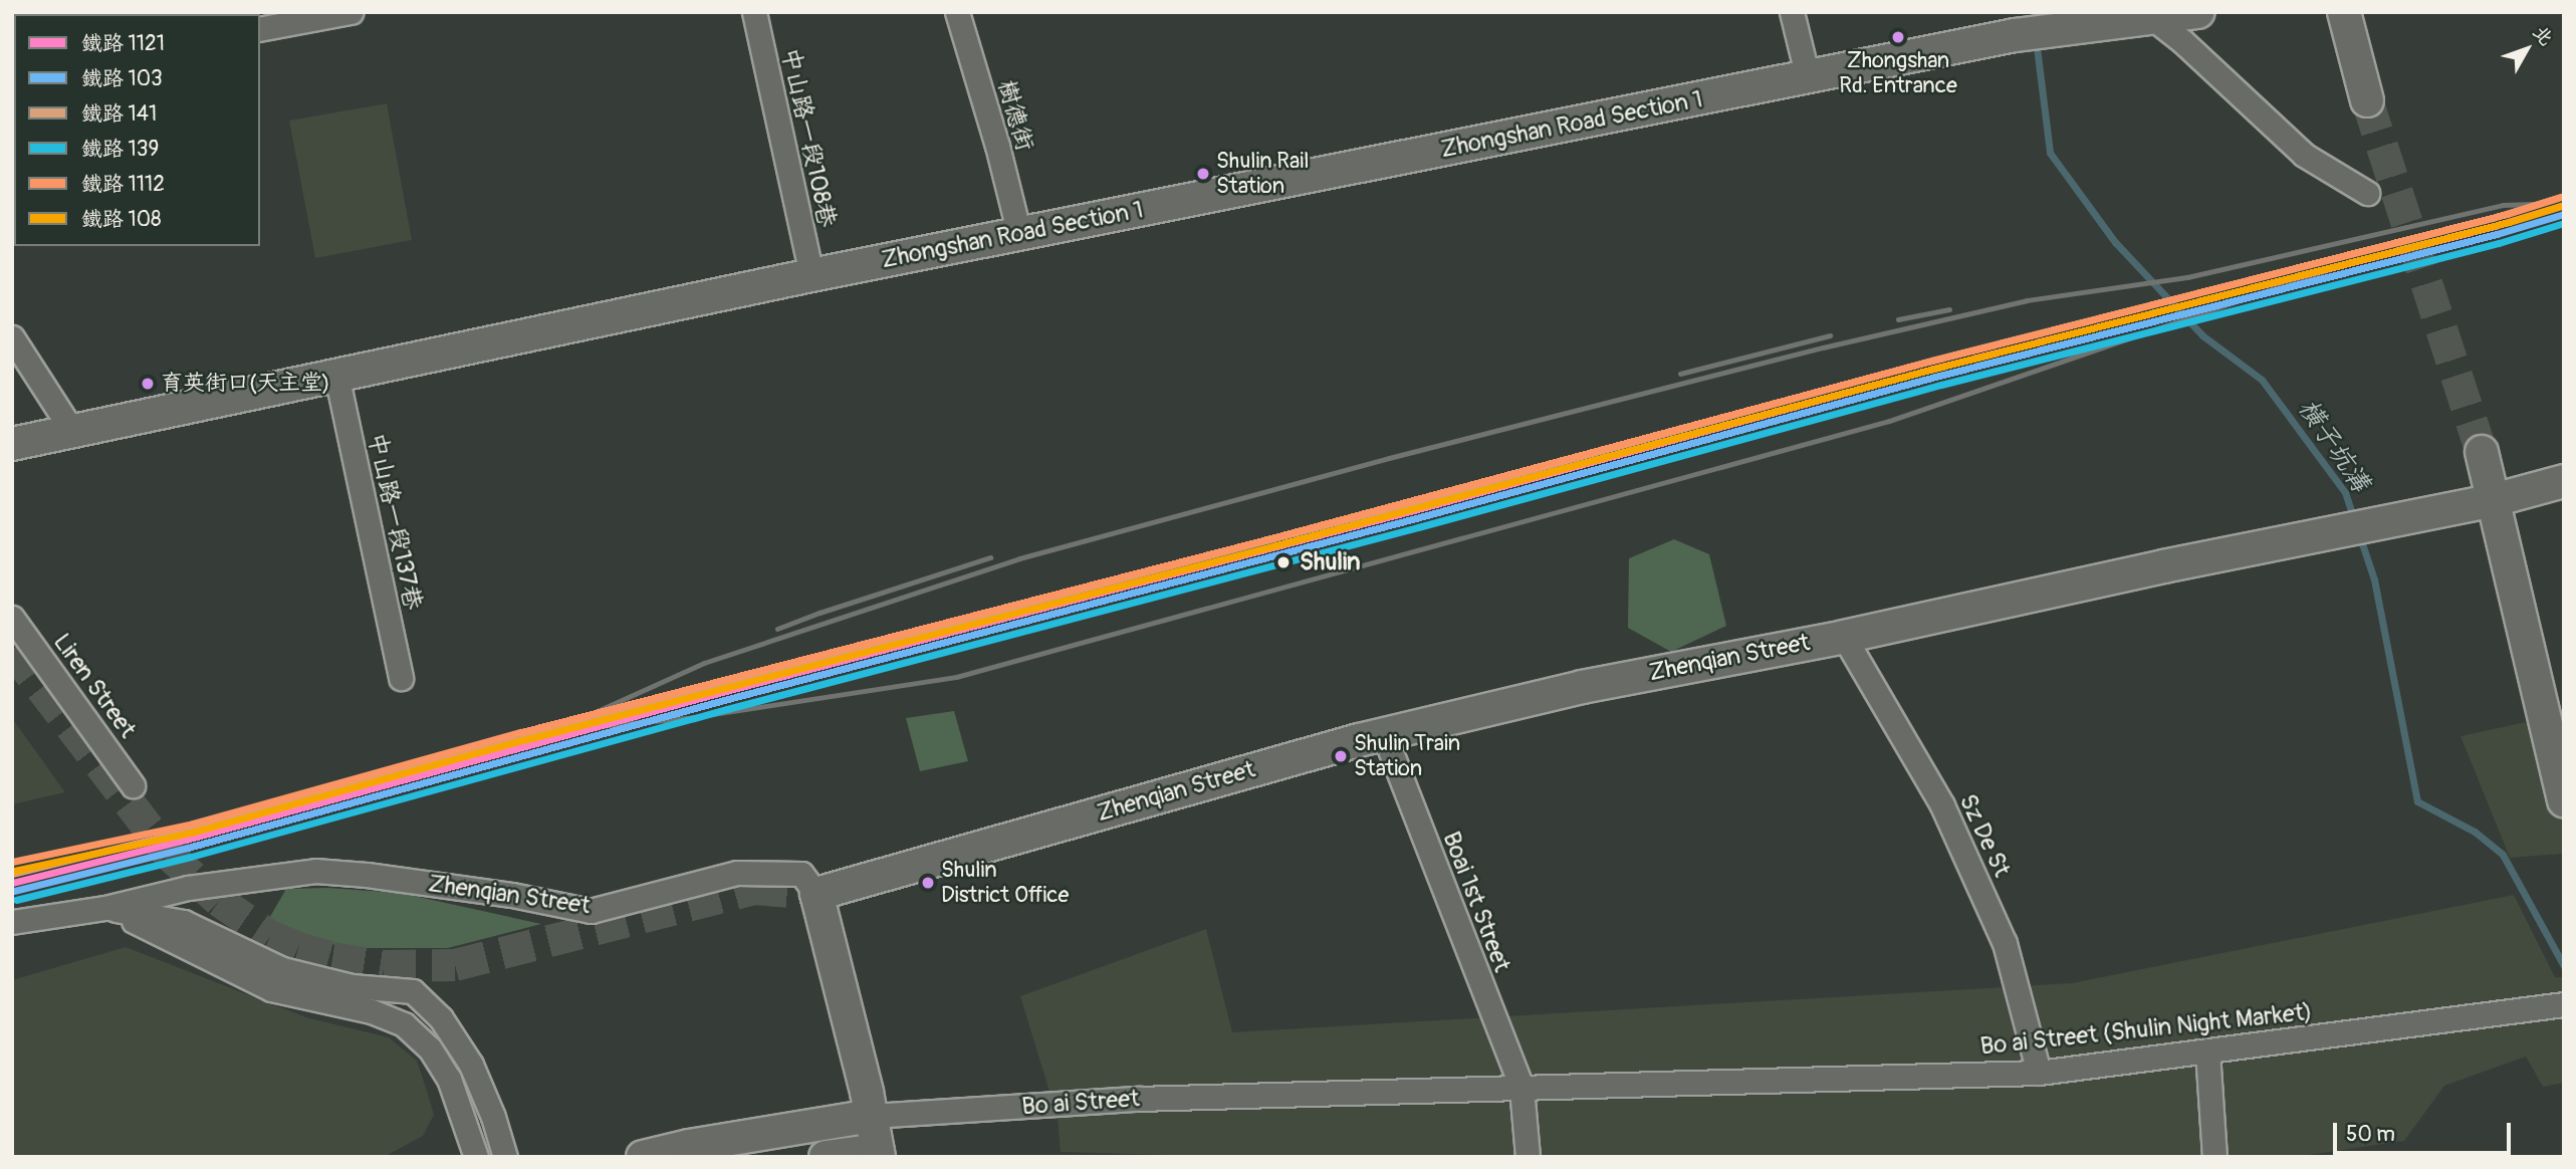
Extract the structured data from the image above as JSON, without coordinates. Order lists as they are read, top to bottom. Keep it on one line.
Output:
{"streets":{"main road":["Zhongshan Road Section 1","Zhenqian Street","Bo ai Street"],"street":["樹德街","中山路一段108巷","中山路一段137巷","Liren Street","Sz De St","Boai 1st Street","Bo ai Street (Shulin Night Market)"]},"crossings":[["樹德街","Zhongshan Road Section 1"],["Zhongshan Road Section 1","中山路一段108巷"],["Zhongshan Road Section 1","中山路一段137巷"],["Zhenqian Street","Sz De St"],["Zhenqian Street","Boai 1st Street"],["Sz De St","Bo ai Street (Shulin Night Market)"],["Boai 1st Street","Bo ai Street (Shulin Night Market)"],["Boai 1st Street","Bo ai Street"],["Bo ai Street (Shulin Night Market)","Bo ai Street"]],"water":["橫子坑溝"],"places":["Zhongshan Rd. Entrance","Shulin Rail Station","育英街口(天主堂)","Shulin","Shulin Train Station","Shulin District Office"],"lines":["rail line 1112","rail line 141","rail line 1121","rail line 108","rail line 103","rail line 139"],"legend":["鐵路 1121","鐵路 103","鐵路 141","鐵路 139","鐵路 1112","鐵路 108"],"scale_bar":"50 m","north":"top right"}
